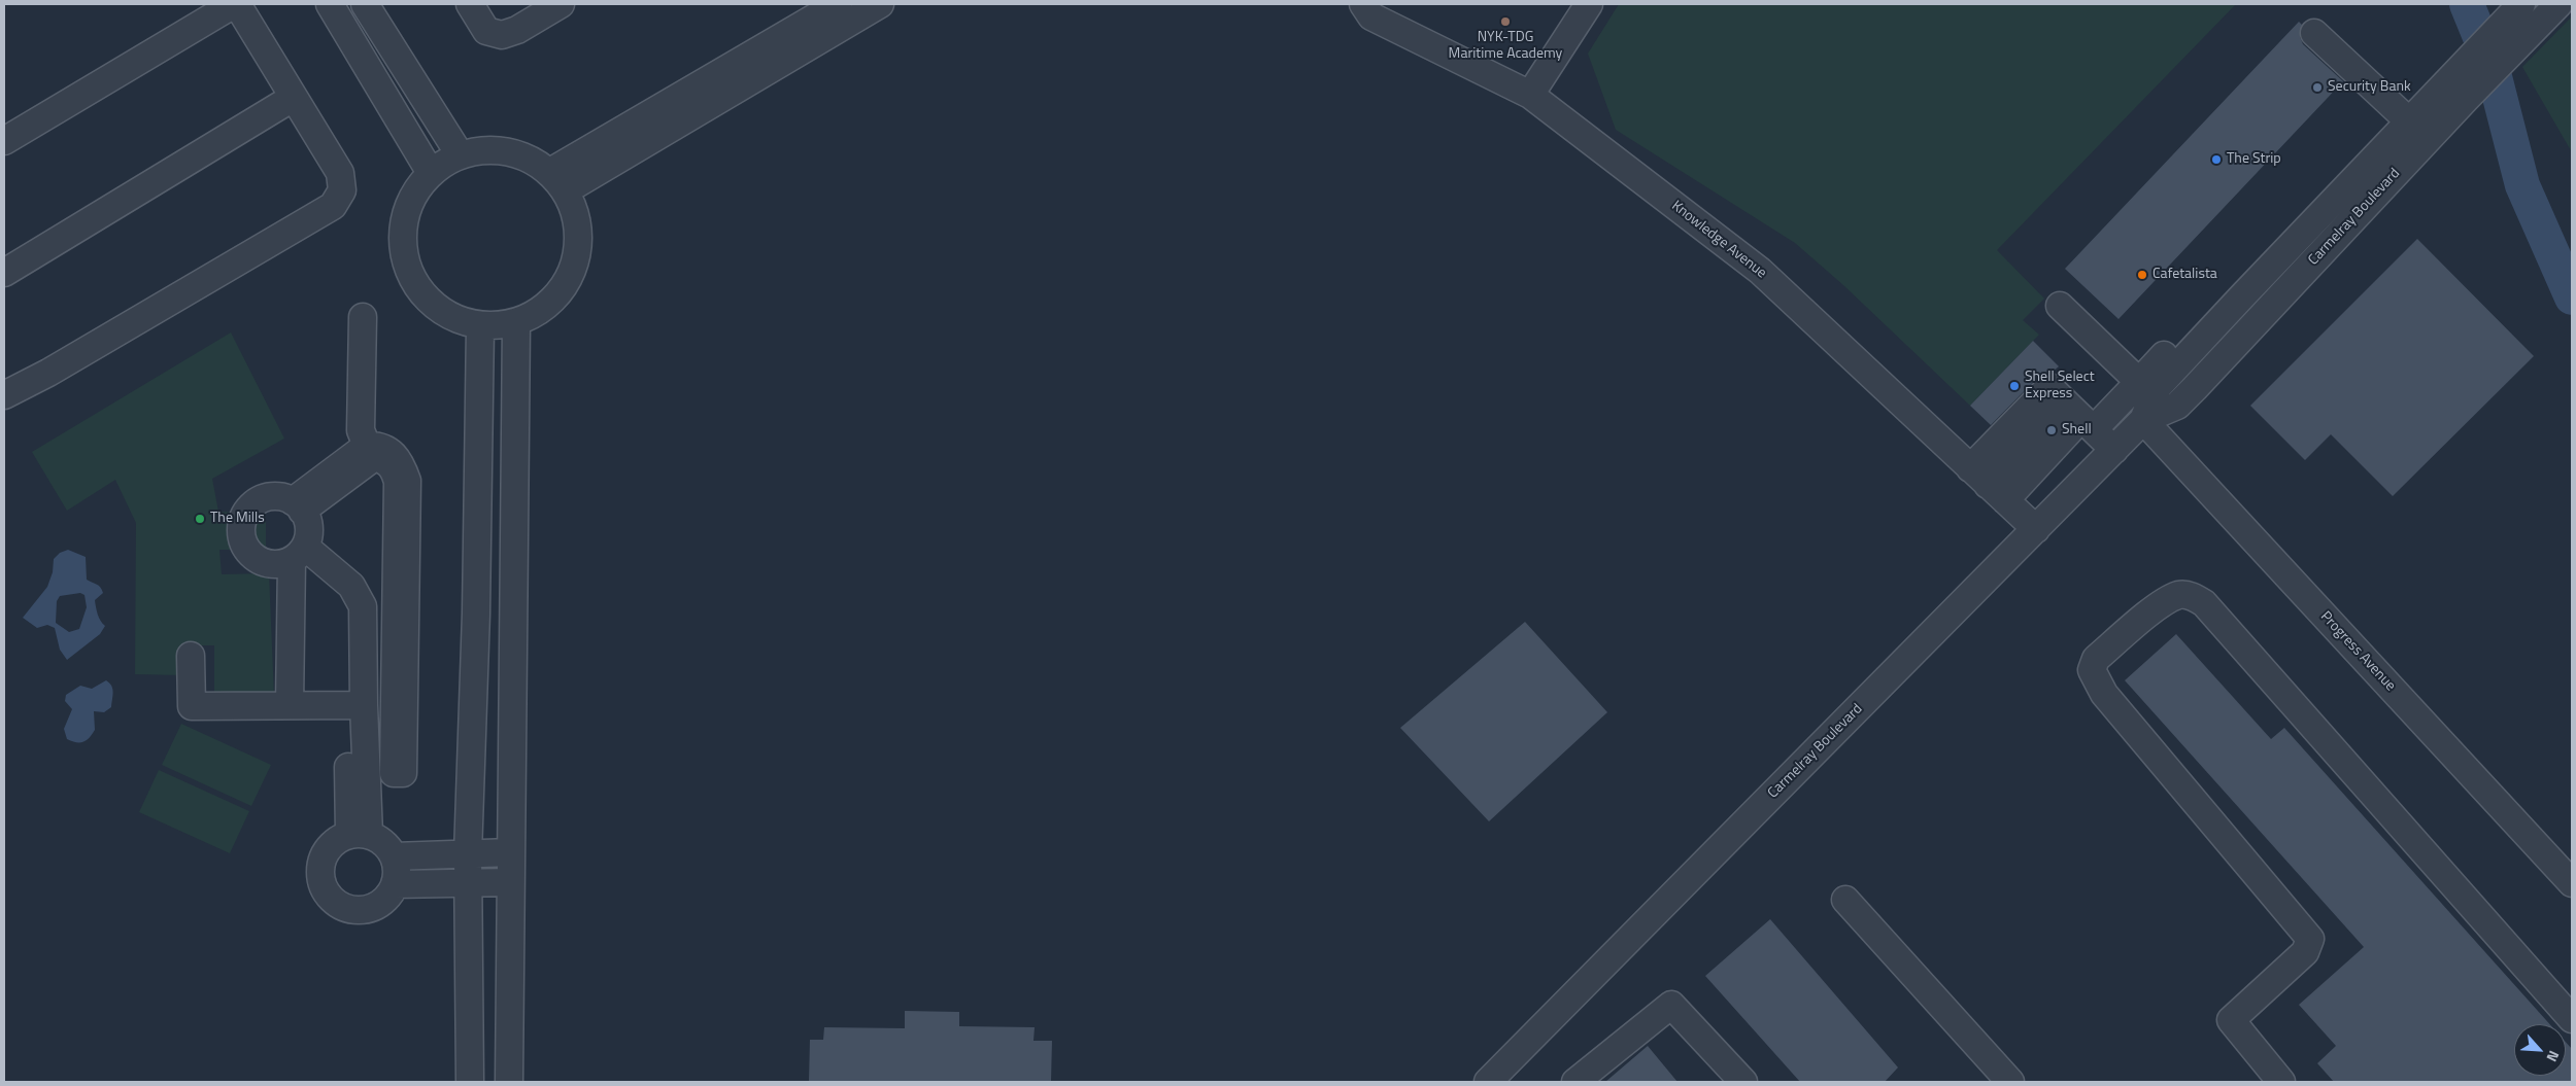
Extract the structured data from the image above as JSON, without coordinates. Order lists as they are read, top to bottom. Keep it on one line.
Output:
{"streets":{"street":["Carmelray Boulevard","Knowledge Avenue","Progress Avenue"]},"crossings":[["Carmelray Boulevard","Knowledge Avenue"],["Carmelray Boulevard","Progress Avenue"]],"places":["NYK-TDG Maritime Academy","Security Bank","The Strip","Cafetalista","Shell Select Express","Shell","The Mills"],"north":"bottom right"}
